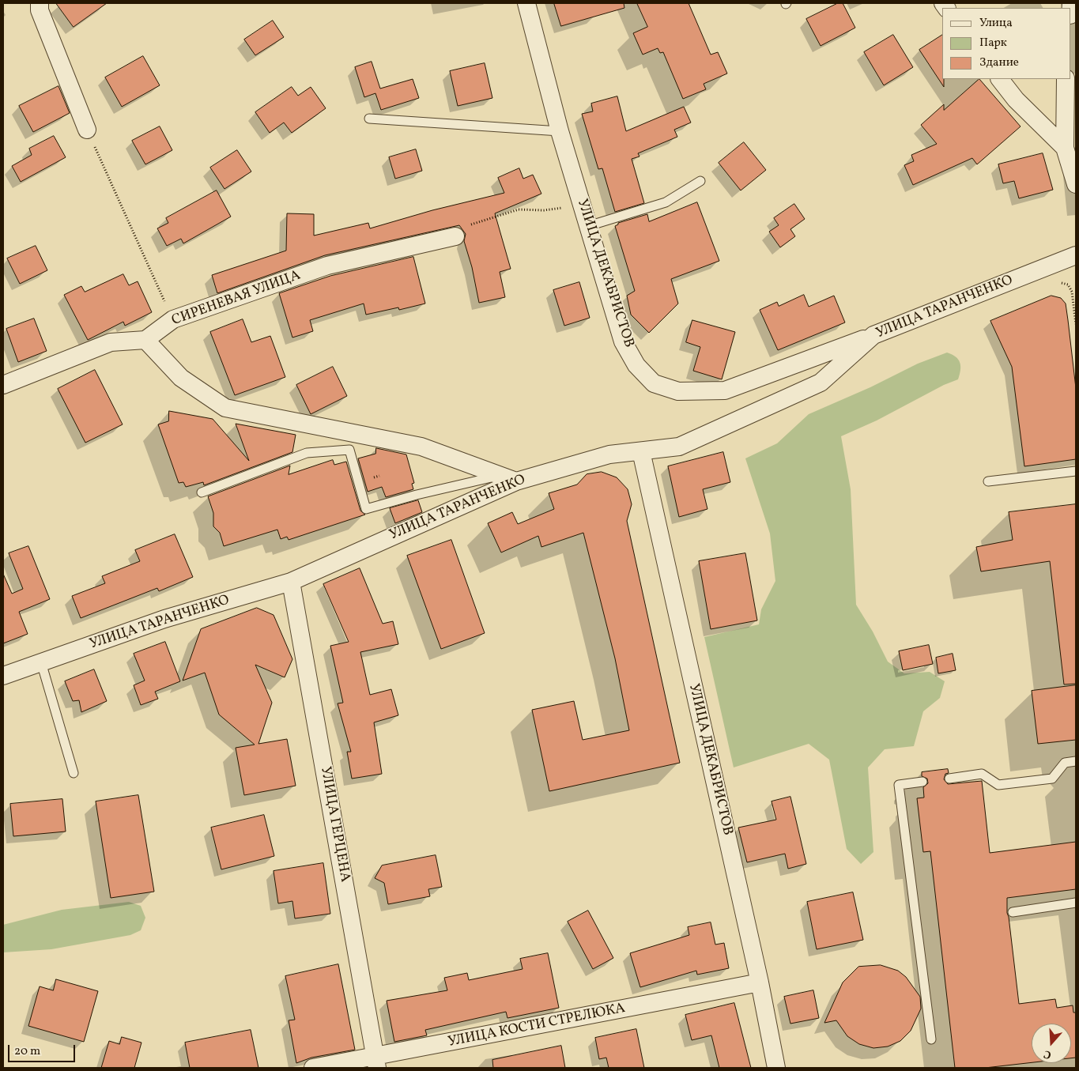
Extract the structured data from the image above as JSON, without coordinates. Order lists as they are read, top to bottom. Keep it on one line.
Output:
{"streets":{"street":["УЛИЦА ДЕКАБРИСТОВ","СИРЕНЕВАЯ УЛИЦА","УЛИЦА ТАРАНЧЕНКО","УЛИЦА ГЕРЦЕНА","УЛИЦА КОСТИ СТРЕЛЮКА"]},"crossings":[["УЛИЦА ДЕКАБРИСТОВ","УЛИЦА ТАРАНЧЕНКО"],["УЛИЦА ДЕКАБРИСТОВ","УЛИЦА КОСТИ СТРЕЛЮКА"],["УЛИЦА ТАРАНЧЕНКО","УЛИЦА ГЕРЦЕНА"],["УЛИЦА ГЕРЦЕНА","УЛИЦА КОСТИ СТРЕЛЮКА"]],"legend":["Улица","Парк","Здание"],"scale_bar":"20 m","north":"bottom"}
